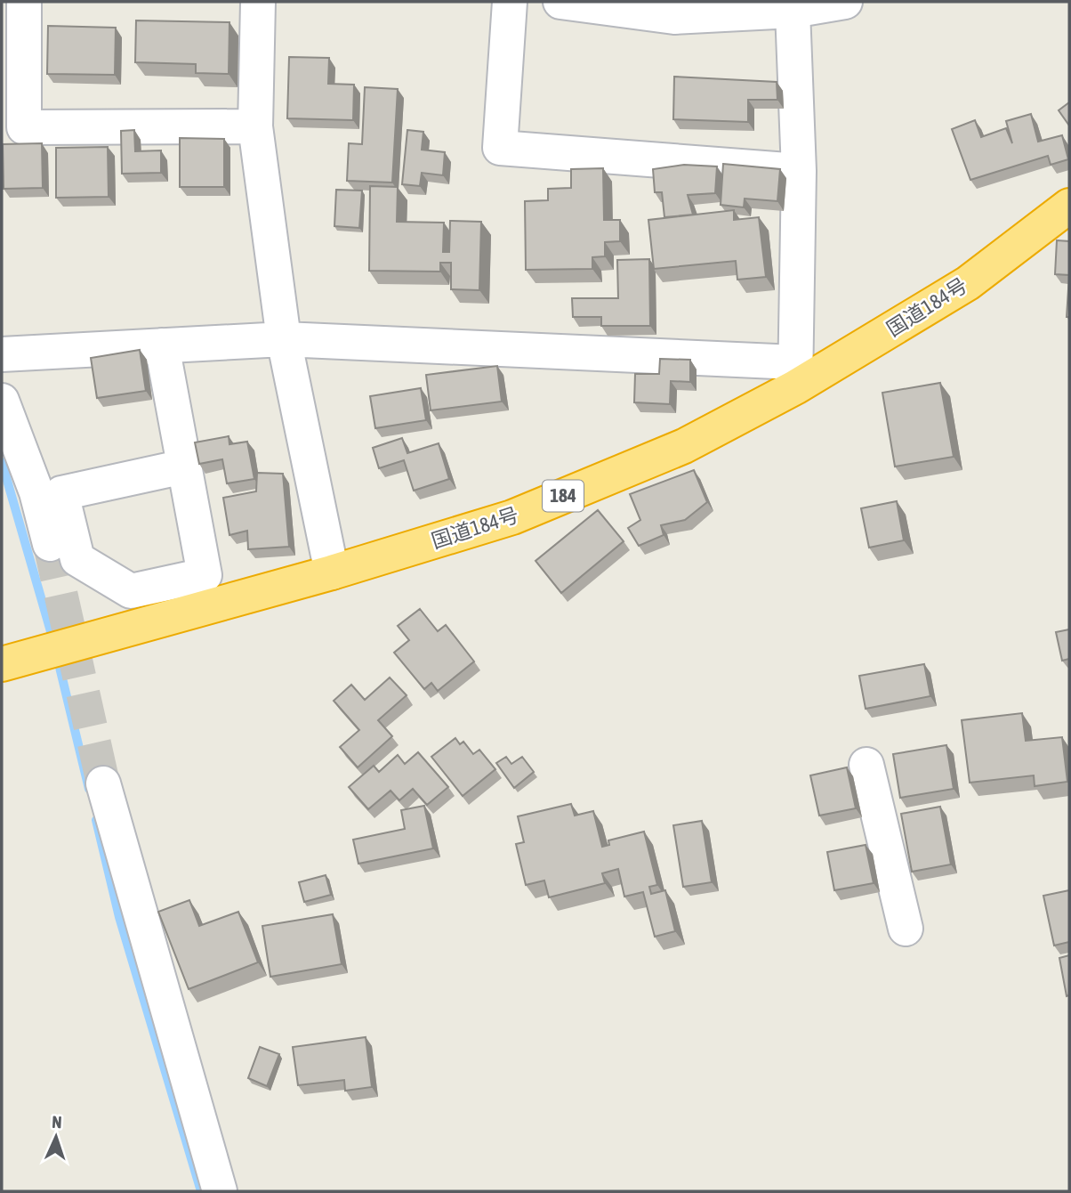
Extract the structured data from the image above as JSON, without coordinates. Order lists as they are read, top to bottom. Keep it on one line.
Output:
{"streets":{"highway":["国道184号","184"]},"north":"top"}
